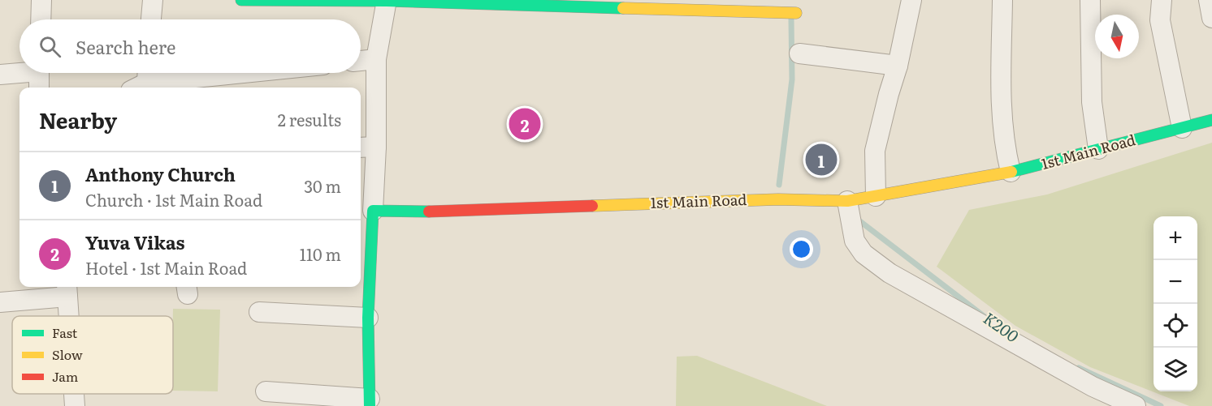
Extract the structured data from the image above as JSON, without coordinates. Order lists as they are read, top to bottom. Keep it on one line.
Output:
{"streets":{"street":["1st Main Road"]},"water":["K200"],"legend":["Fast","Slow","Jam"],"north":"bottom","page":{"search":"Search here","heading":["Nearby","2 results"],"pins":["2","1"],"list":[{"mark":"1","name":"Anthony Church","note":"Church · 1st Main Road","value":"30 m"},{"mark":"2","name":"Yuva Vikas","note":"Hotel · 1st Main Road","value":"110 m"}],"map_buttons":["+","−"]}}
